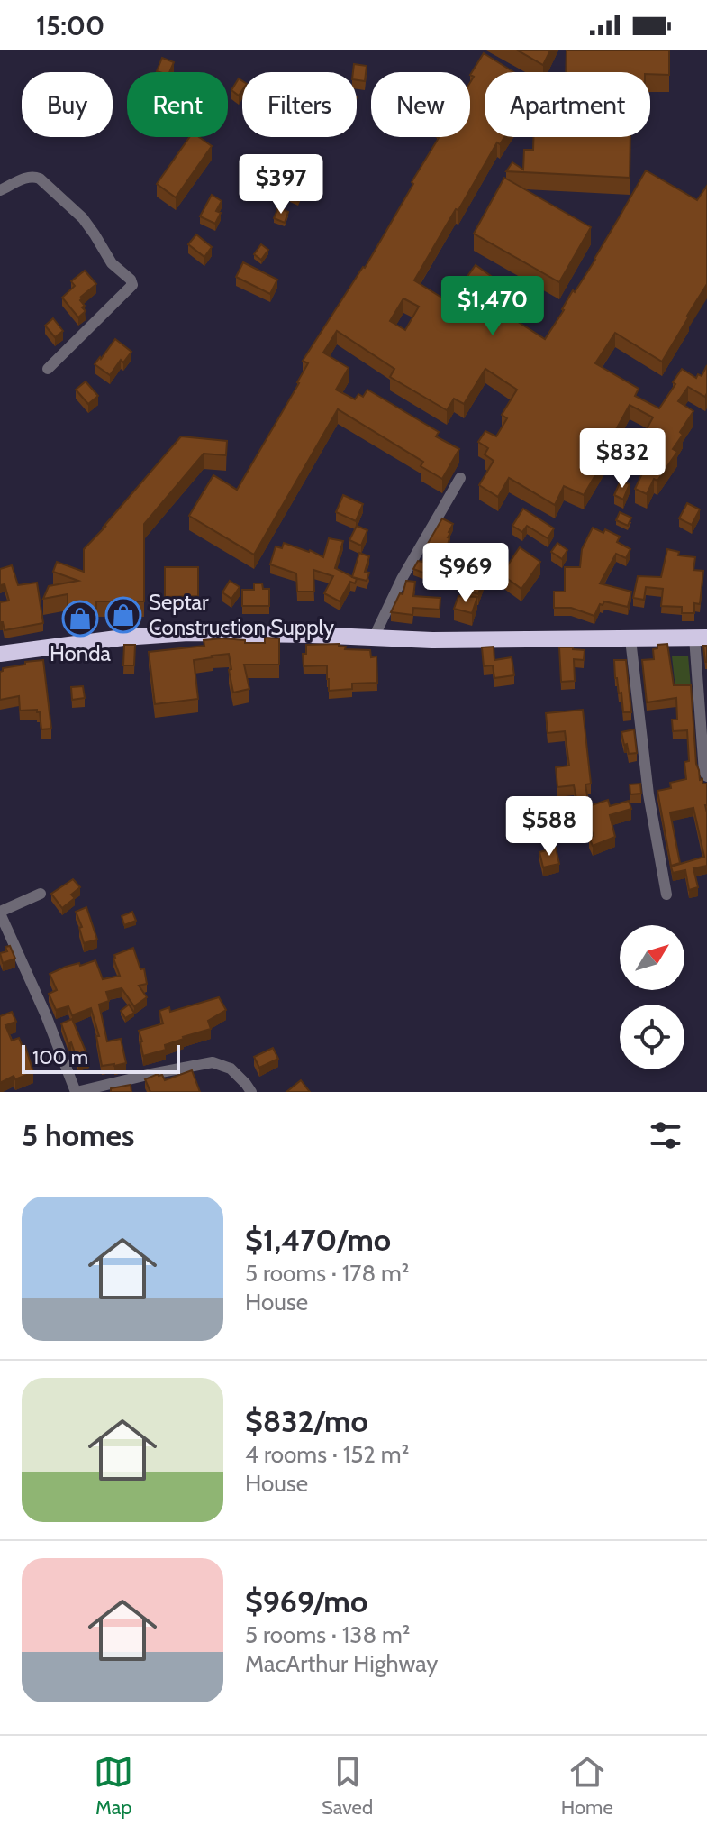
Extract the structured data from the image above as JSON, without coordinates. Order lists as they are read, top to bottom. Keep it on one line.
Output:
{"places":{"shop":["Septar Construction Supply","Honda"]},"scale_bar":"100 m","north":"top right","page":{"status":"15:00","chip":["Buy","Rent","Filters","New","Apartment"],"price":["$397","$1,470","$832","$969","$588"],"scale":"100 m","heading":"5 homes","list":[{"name":"$1,470/mo","note":"5 rooms · 178 m² · House"},{"name":"$832/mo","note":"4 rooms · 152 m² · House"},{"name":"$969/mo","note":"5 rooms · 138 m² · MacArthur Highway"}],"tabs":["Map","Saved","Home"]}}
